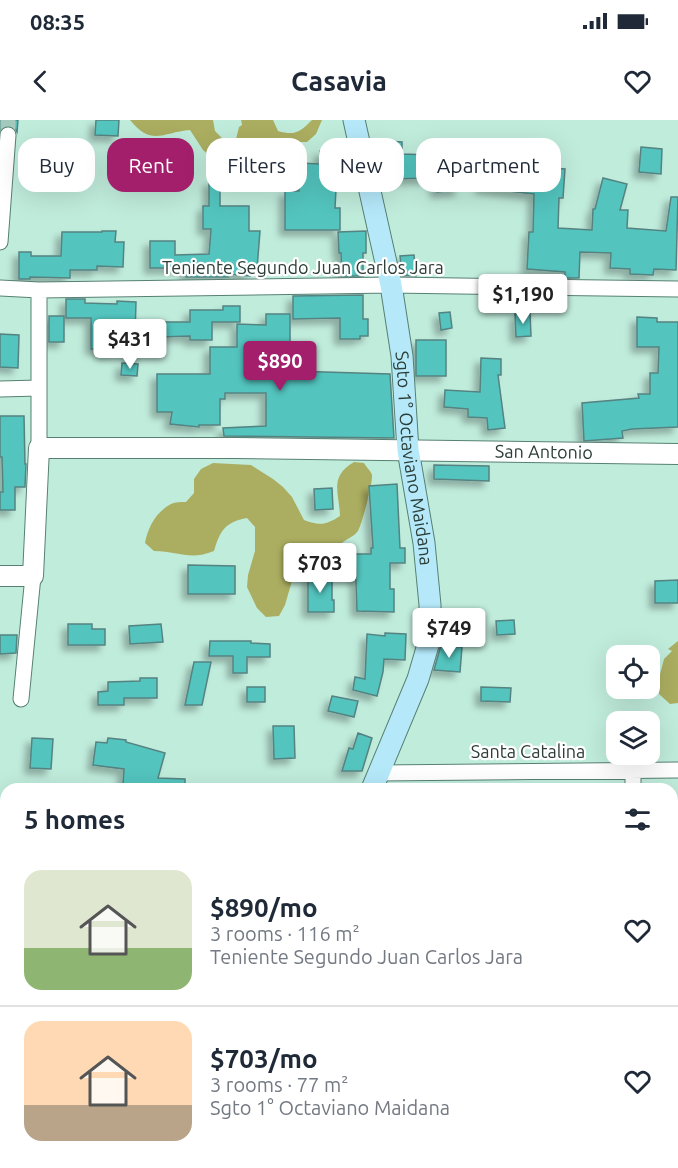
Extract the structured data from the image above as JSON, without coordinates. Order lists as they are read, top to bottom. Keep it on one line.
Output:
{"streets":{"main road":["Sgto 1° Octaviano Maidana"],"street":["Teniente Segundo Juan Carlos Jara","San Antonio","Santa Catalina"]},"crossings":[["Teniente Segundo Juan Carlos Jara","Sgto 1° Octaviano Maidana"],["San Antonio","Sgto 1° Octaviano Maidana"],["Sgto 1° Octaviano Maidana","Santa Catalina"]],"page":{"status":"08:35","header":"Casavia","chip":["Buy","Rent","Filters","New","Apartment"],"price":["$1,190","$431","$890","$703","$749"],"heading":"5 homes","list":[{"name":"$890/mo","note":"3 rooms · 116 m² · Teniente Segundo Juan Carlos Jara"},{"name":"$703/mo","note":"3 rooms · 77 m² · Sgto 1° Octaviano Maidana"}]}}
